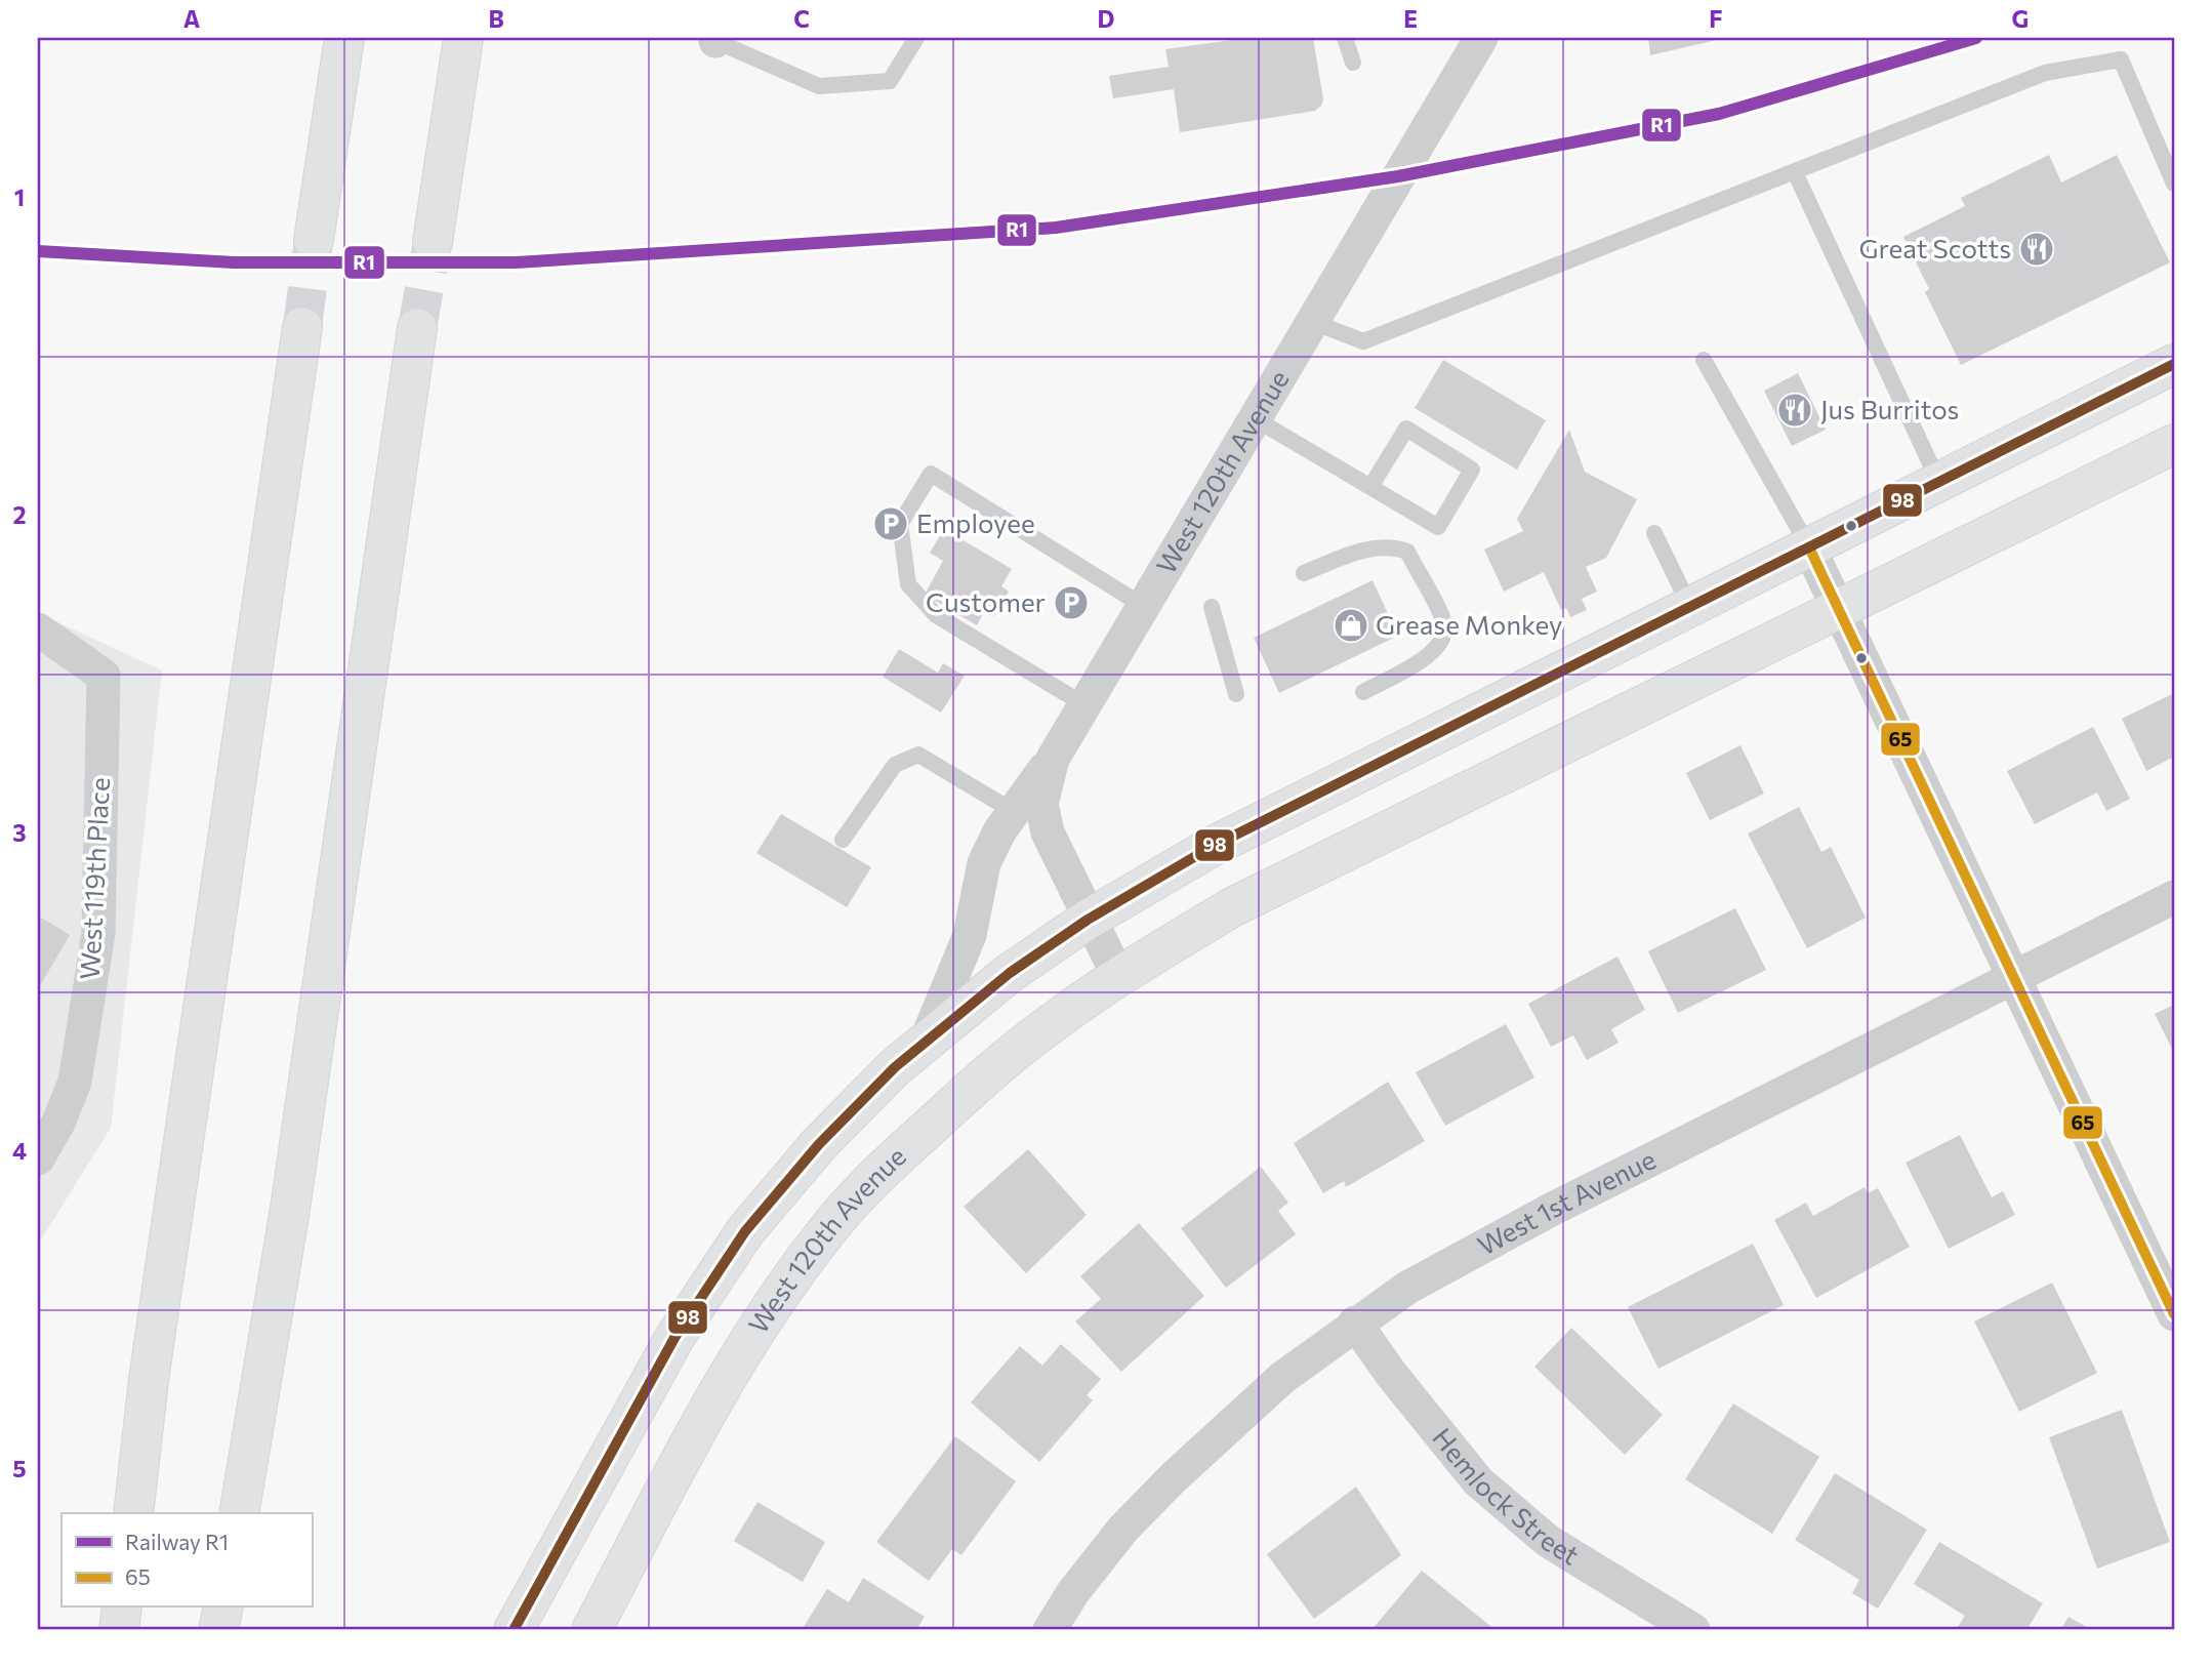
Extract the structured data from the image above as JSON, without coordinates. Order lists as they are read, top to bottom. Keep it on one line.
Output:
{"streets":{"main road":["West 120th Avenue"],"street":["West 119th Place","West 1st Avenue","Hemlock Street"]},"crossings":[["West 1st Avenue","Hemlock Street"]],"places":{"restaurant":["Great Scotts","Jus Burritos"],"parking":["Employee","Customer"],"shop":["Grease Monkey"]},"lines":["rail line R1","transit line 98","transit line 65"],"legend":["Railway R1","65"],"grid":{"columns":["A","B","C","D","E","F","G"],"rows":["1","2","3","4","5"]}}
